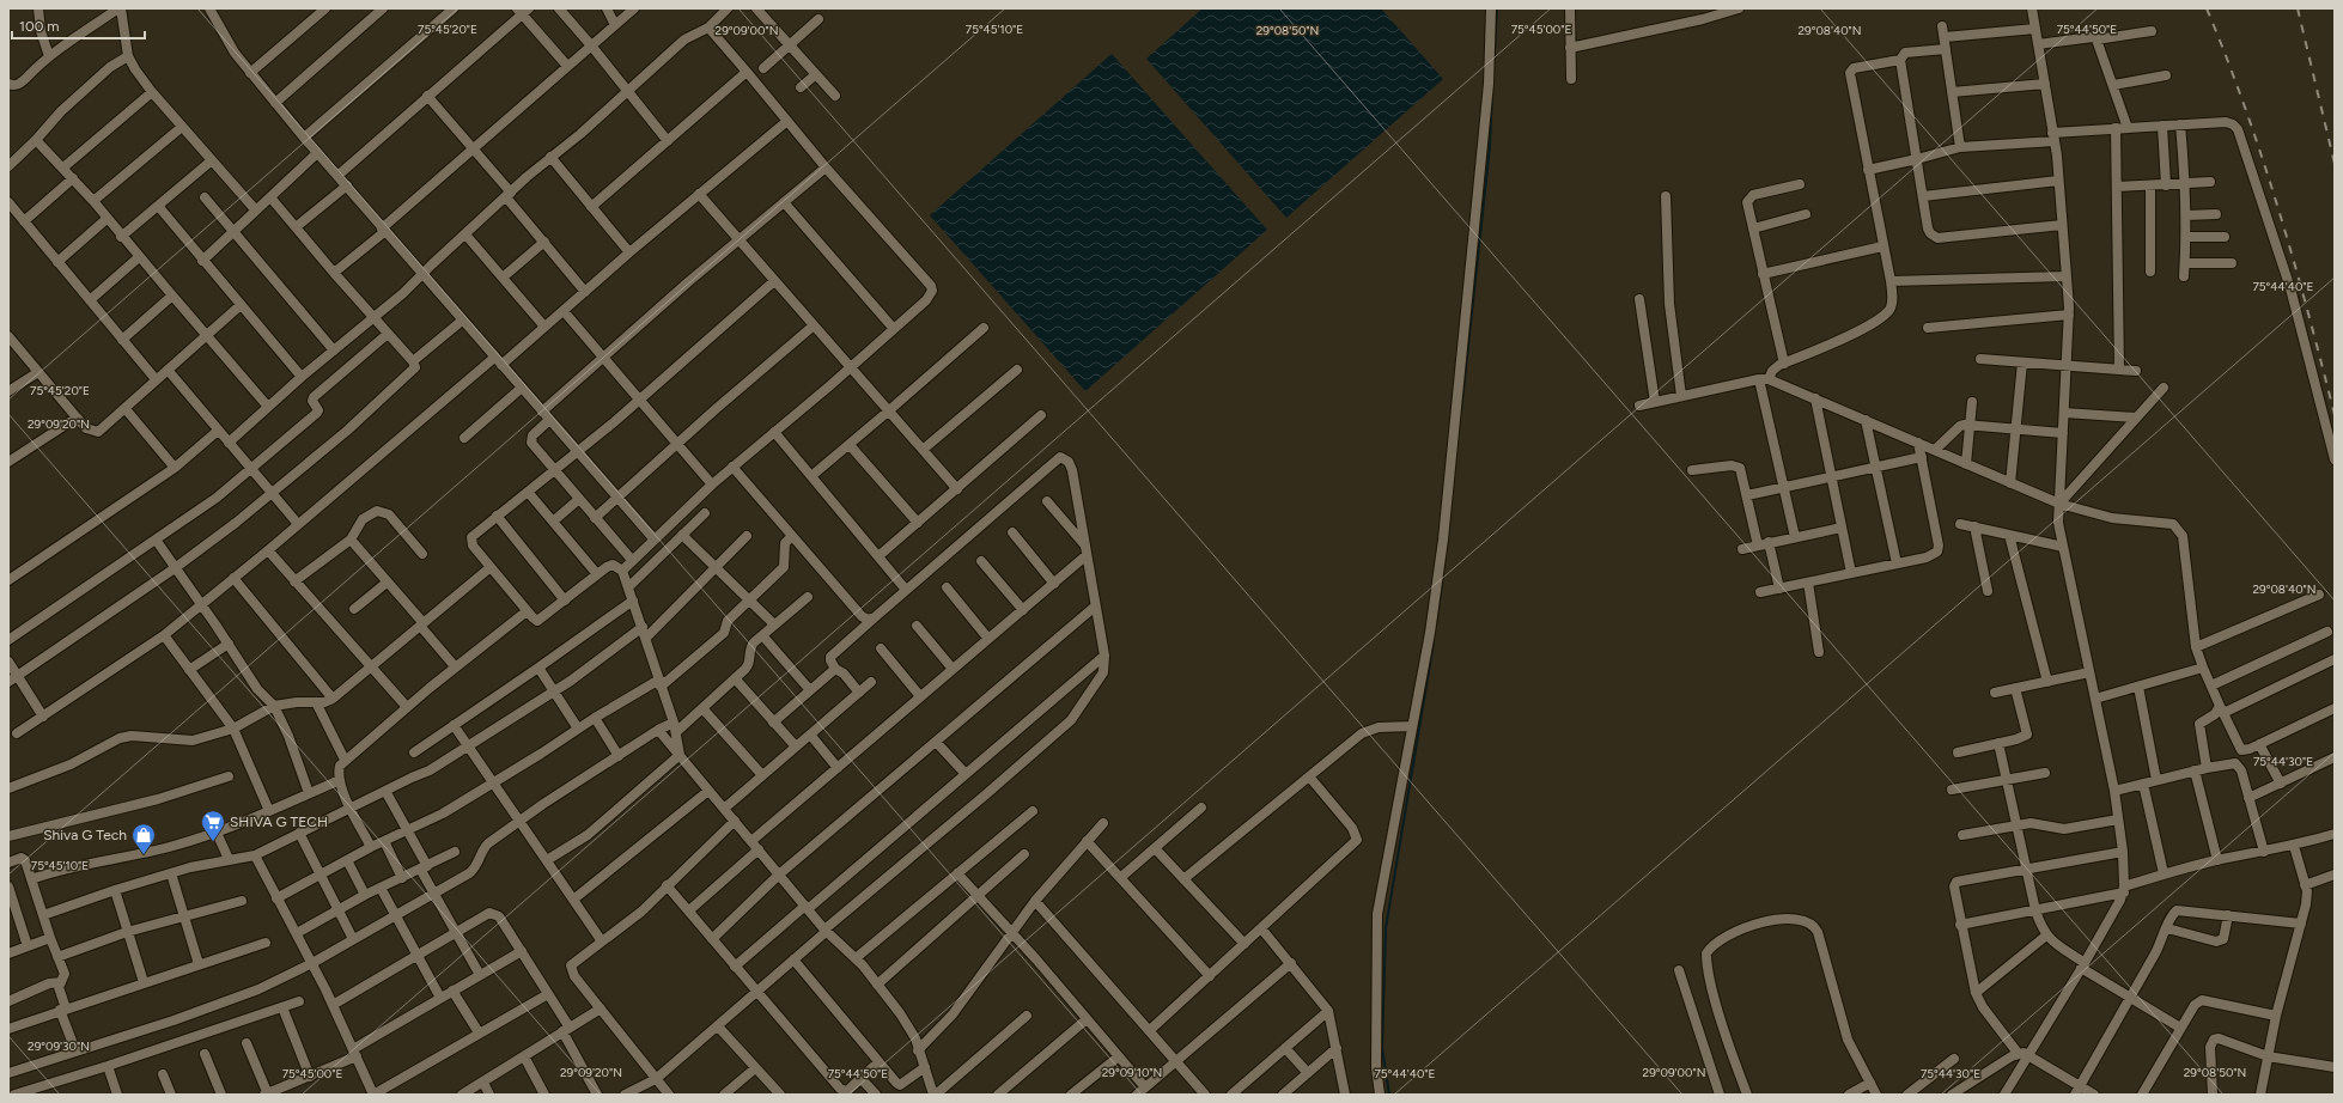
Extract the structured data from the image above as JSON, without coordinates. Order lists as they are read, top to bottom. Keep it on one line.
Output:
{"places":{"supermarket":["SHIVA G TECH"],"shop":["Shiva G Tech"]},"scale_bar":"100 m","coordinates":["75°45'20\"E","75°45'10\"E","75°45'00\"E","75°44'50\"E","29°08'50\"N","29°09'00\"N","29°08'40\"N","75°44'40\"E","29°09'20\"N","75°44'30\"E","29°09'30\"N","29°09'10\"N"]}
